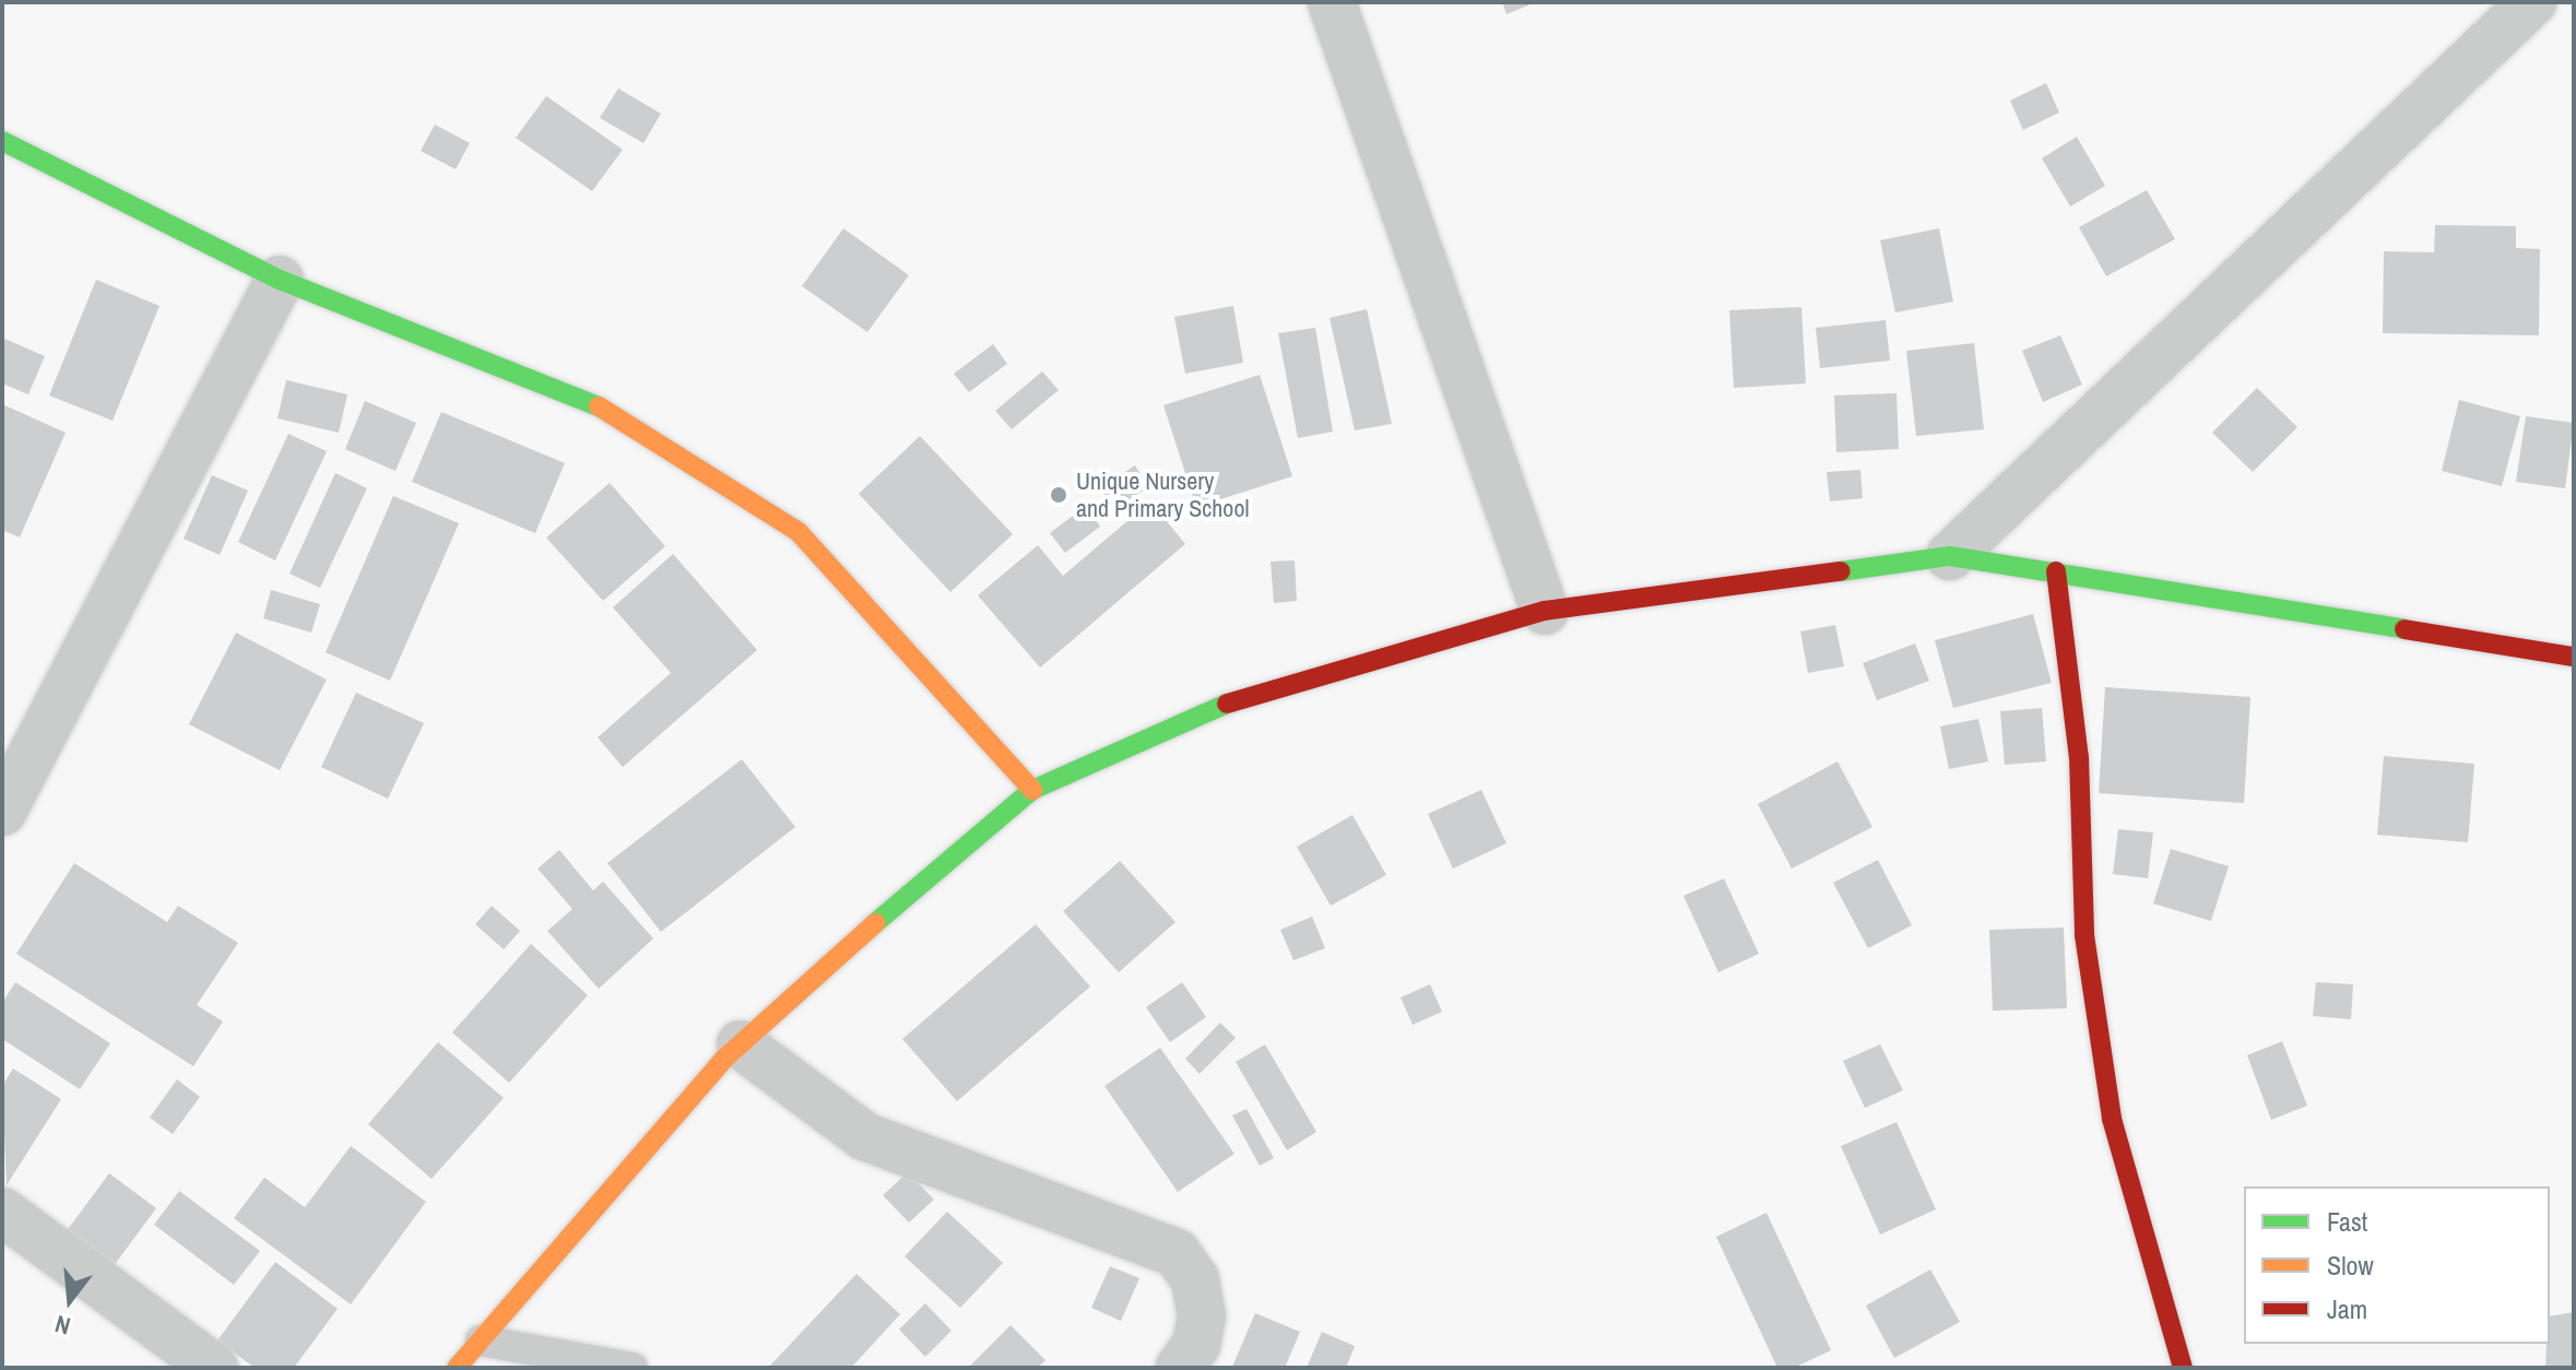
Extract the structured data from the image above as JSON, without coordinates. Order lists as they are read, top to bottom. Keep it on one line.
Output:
{"places":["Unique Nursery and Primary School"],"legend":["Fast","Slow","Jam"],"north":"bottom"}
